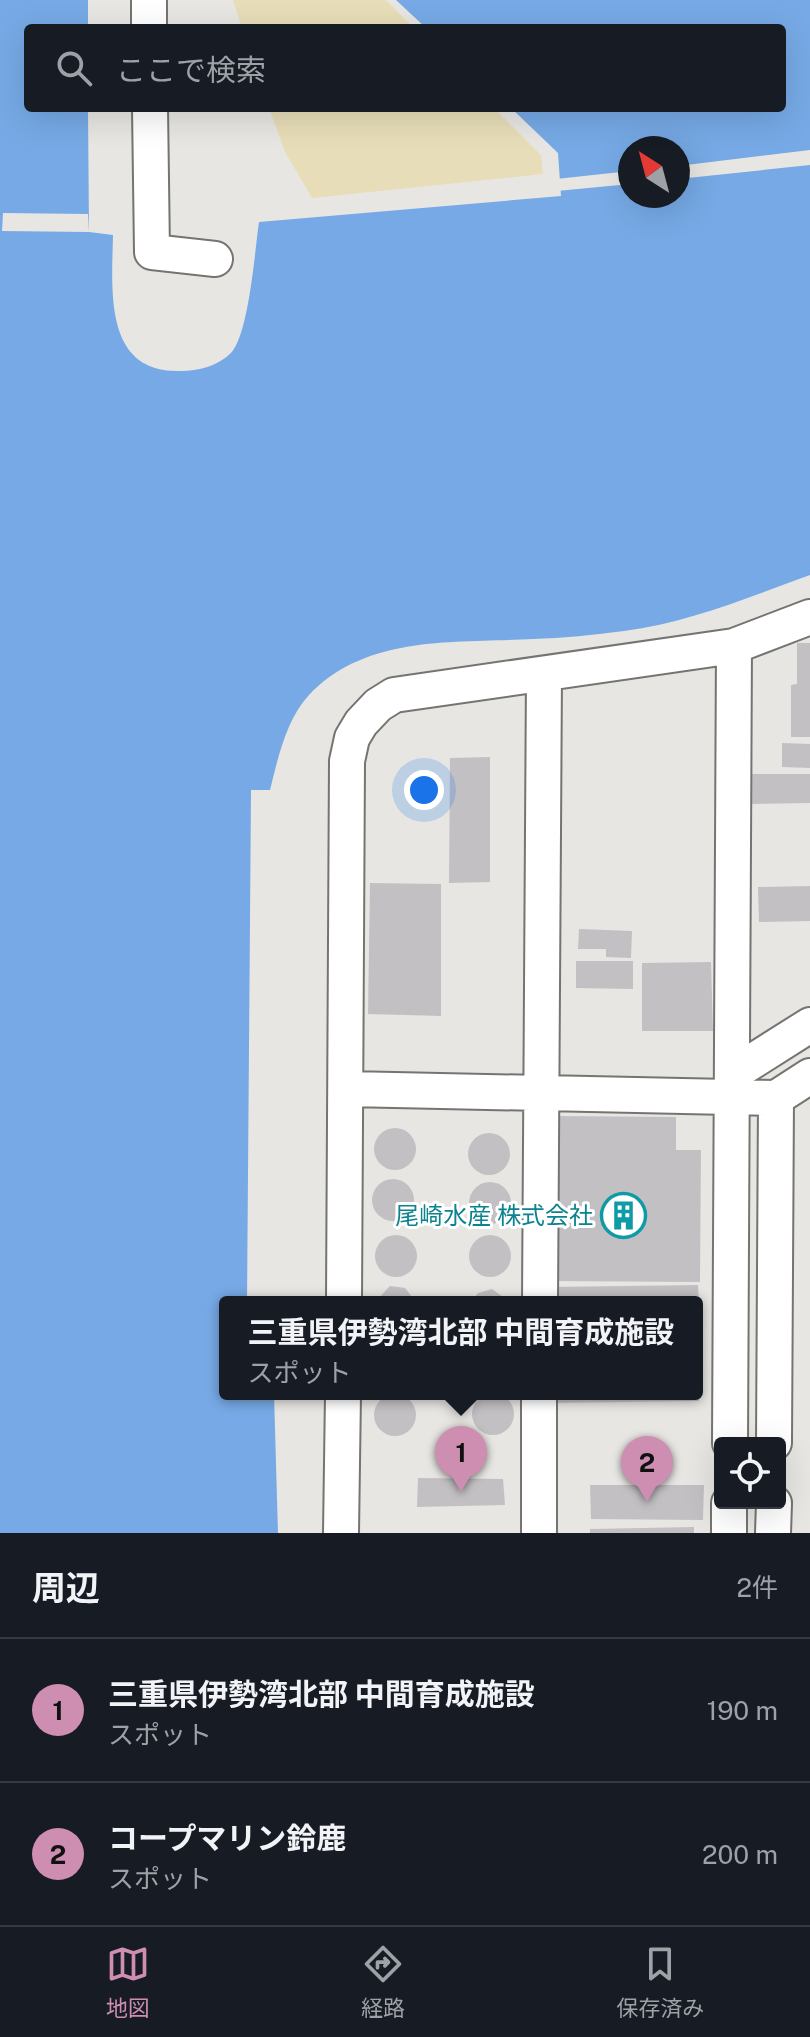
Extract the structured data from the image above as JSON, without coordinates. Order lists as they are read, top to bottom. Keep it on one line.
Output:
{"places":{"building":["尾崎水産 株式会社"]},"north":"top left","page":{"search":"ここで検索","popup":["三重県伊勢湾北部 中間育成施設","スポット"],"pins":["1","2"],"heading":["周辺","2件"],"list":[{"mark":"1","name":"三重県伊勢湾北部 中間育成施設","note":"スポット","value":"190 m"},{"mark":"2","name":"コープマリン鈴鹿","note":"スポット","value":"200 m"}],"nav":["地図","経路","保存済み"]}}
